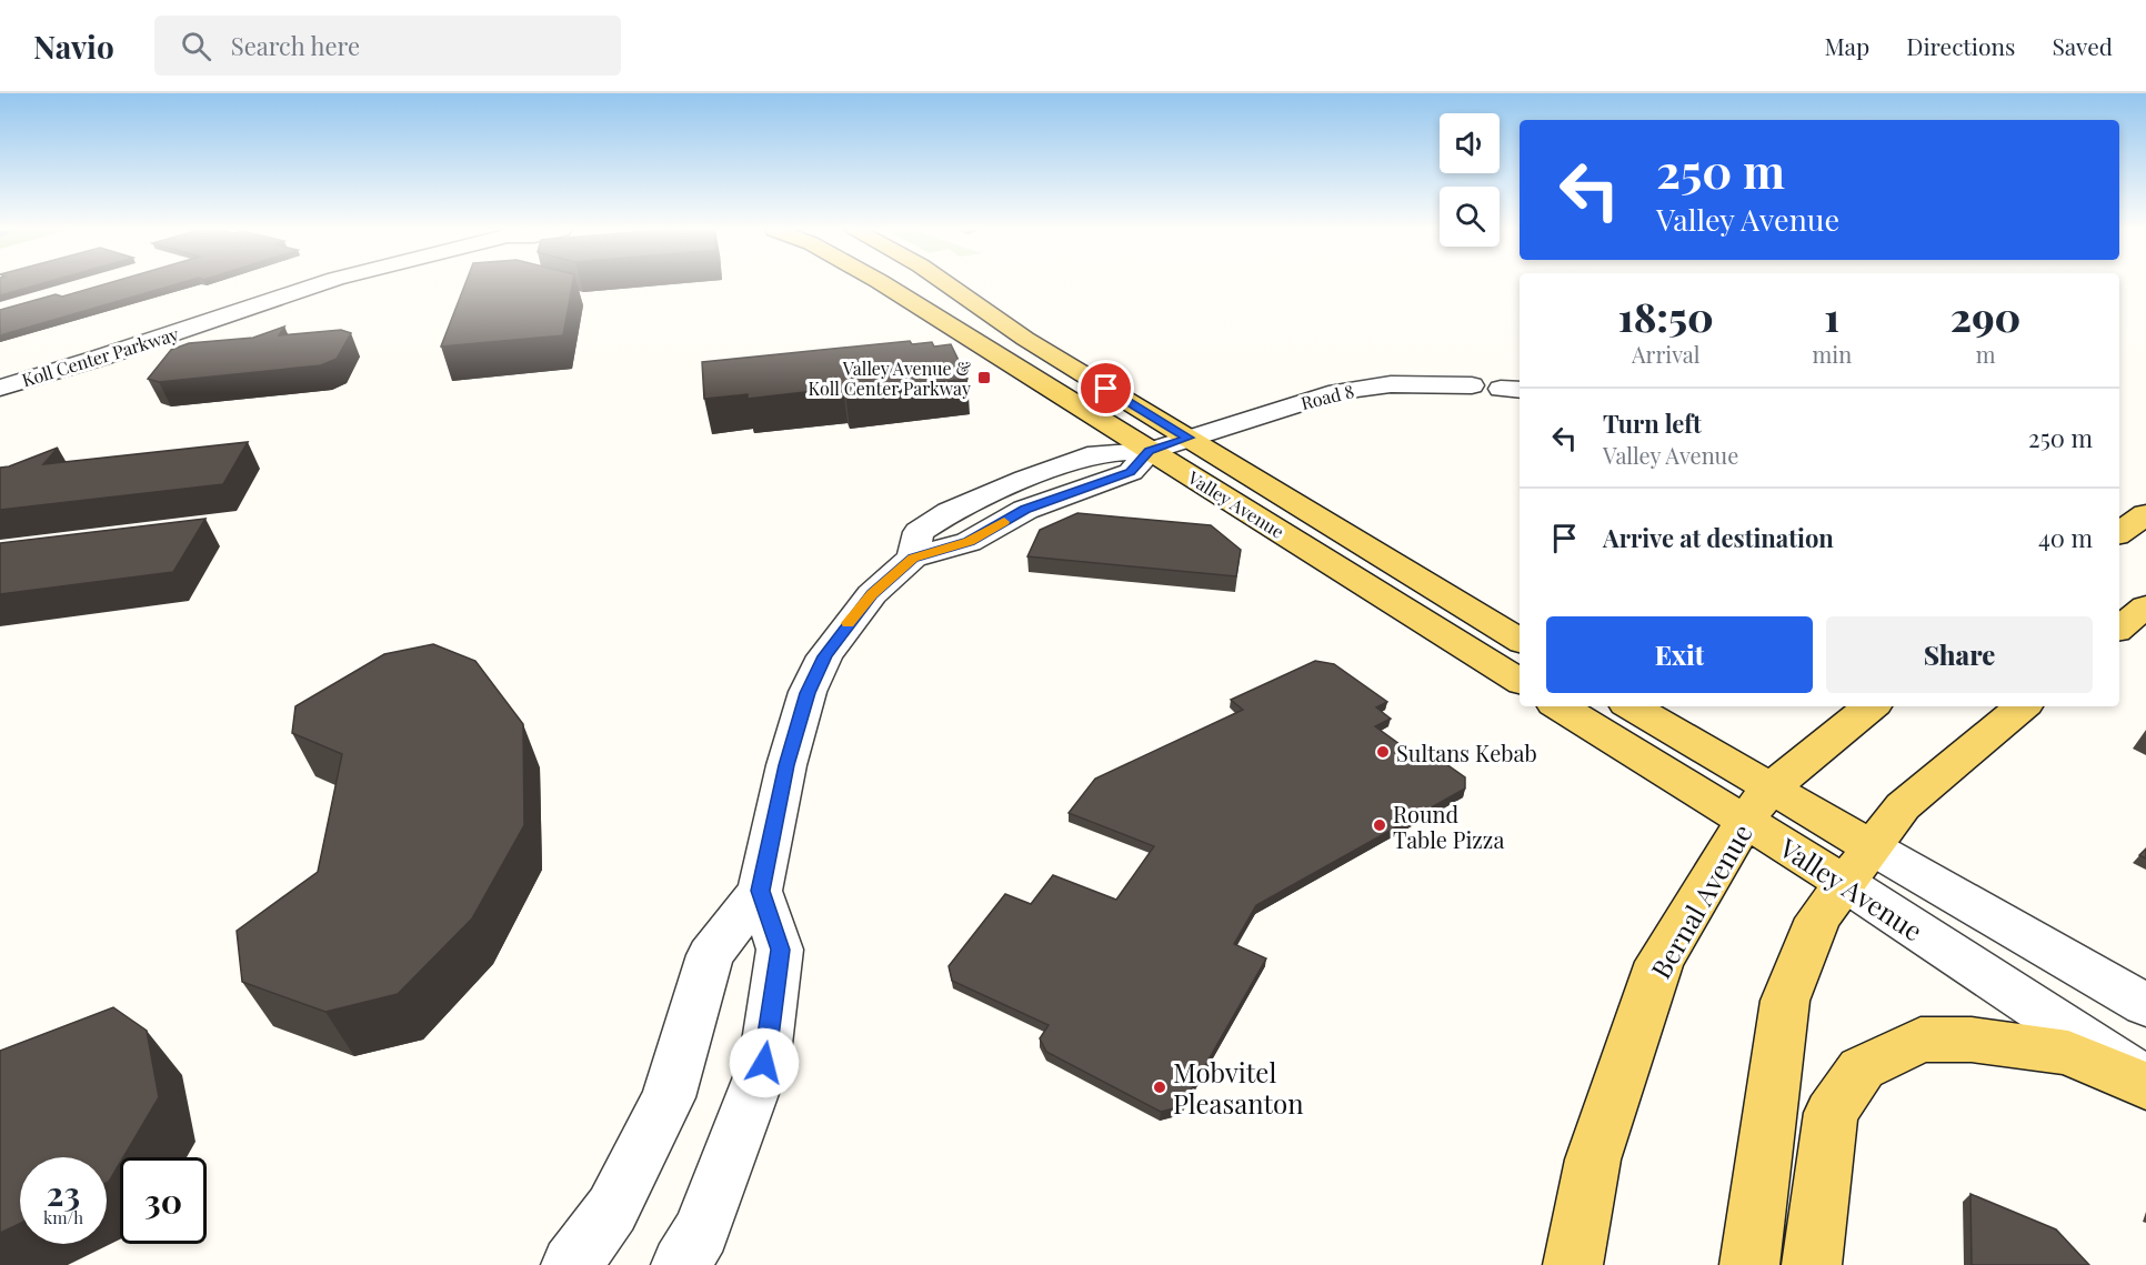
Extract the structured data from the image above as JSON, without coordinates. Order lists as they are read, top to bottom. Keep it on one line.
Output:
{"streets":{"main road":["Valley Avenue","Bernal Avenue"],"street":["Koll Center Parkway","Road 8"]},"crossings":[["Road 8","Valley Avenue"],["Valley Avenue","Bernal Avenue"]],"places":{"transit":["Valley Avenue & Koll Center Parkway"],"other":["Sultans Kebab","Round Table Pizza","Mobvitel Pleasanton"]},"page":{"header":"Navio","search":"Search here","nav":["Map","Directions","Saved"],"turn":["250 m","Valley Avenue"],"eta":["18:50","Arrival","1","min","290","m"],"list":[{"name":"Turn left","note":"Valley Avenue","value":"250 m"},{"name":"Arrive at destination","value":"40 m"}],"buttons":["Exit","Share"],"speed":"23 km/h","limit":"30"}}
